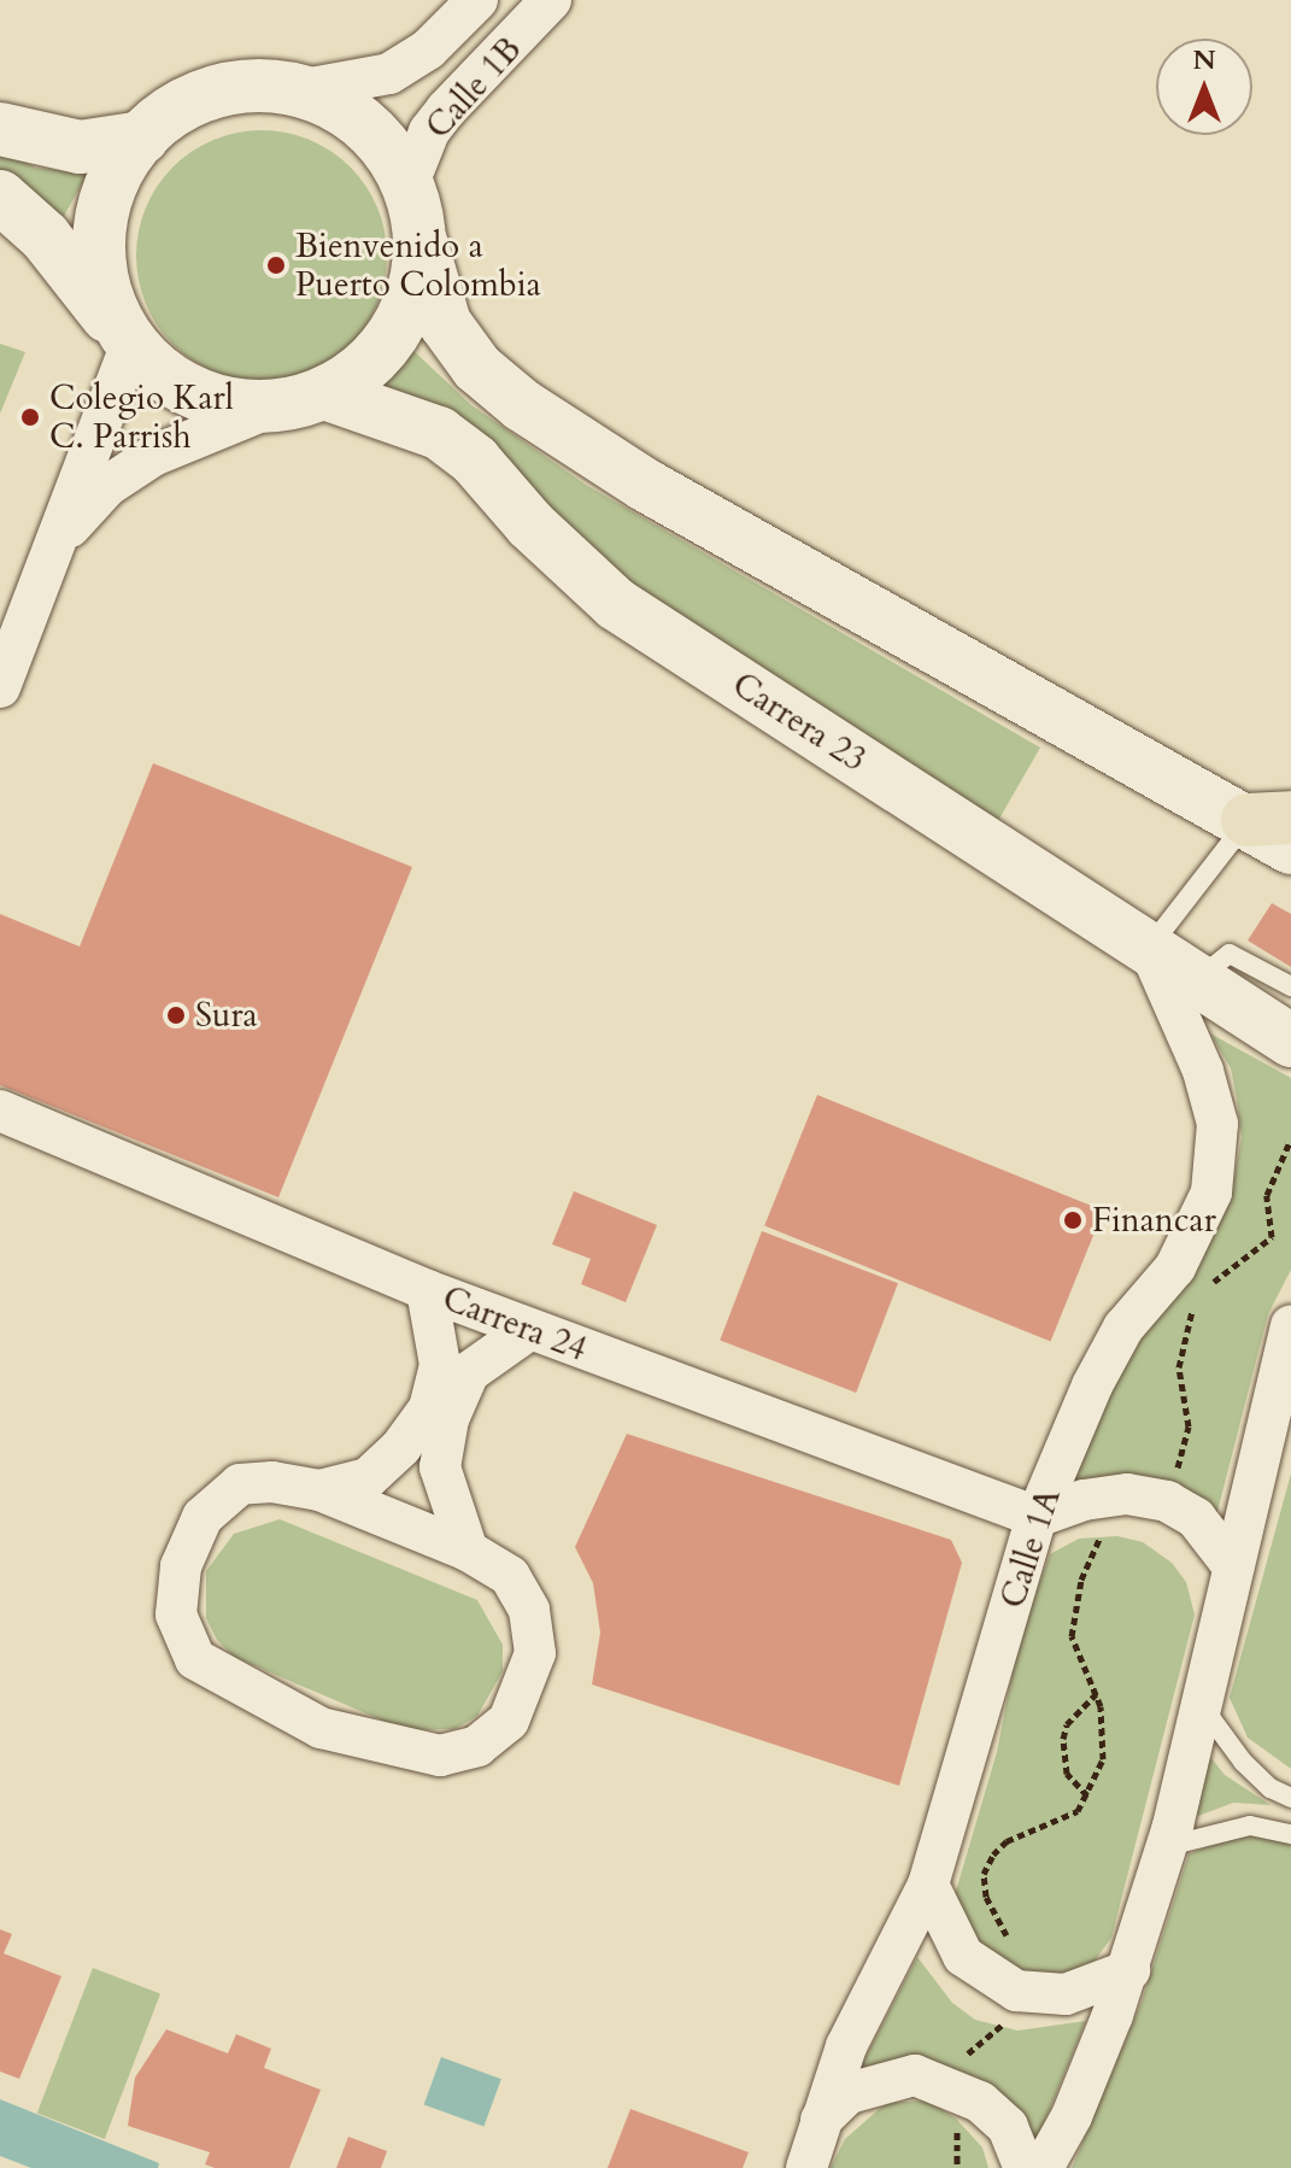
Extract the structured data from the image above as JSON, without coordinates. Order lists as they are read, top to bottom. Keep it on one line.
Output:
{"streets":{"main road":["Carrera 23"],"street":["Calle 1B","Carrera 24","Calle 1A"]},"crossings":[["Calle 1B","Carrera 23"],["Carrera 23","Calle 1A"],["Carrera 24","Calle 1A"]],"places":["Bienvenido a Puerto Colombia","Colegio Karl C. Parrish","Sura","Financar"],"north":"top"}
